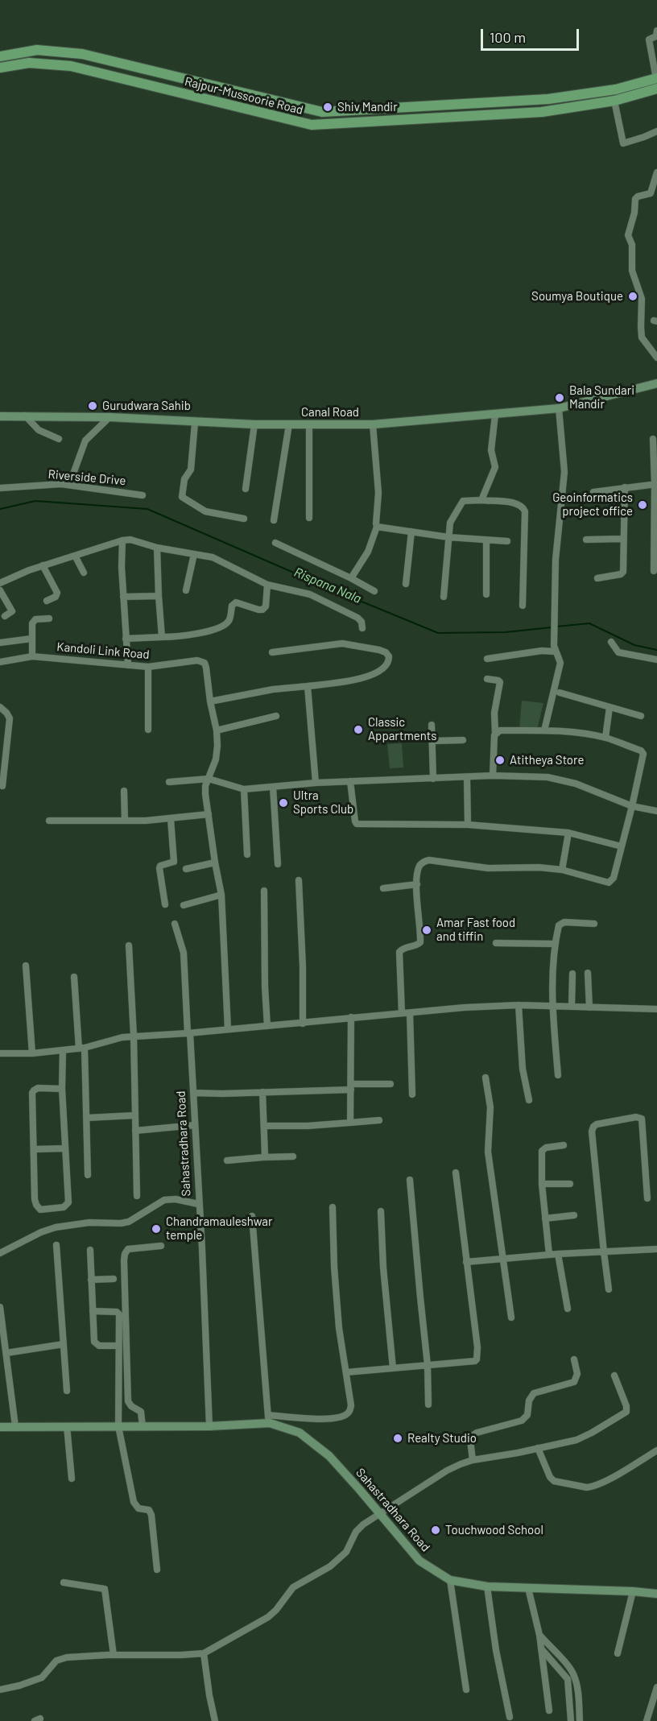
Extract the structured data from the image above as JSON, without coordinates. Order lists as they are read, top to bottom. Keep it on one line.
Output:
{"streets":{"main road":["Rajpur-Mussoorie Road","Canal Road","Sahastradhara Road"],"street":["Riverside Drive","Kandoli Link Road"]},"water":["Rispana Nala"],"places":["Shiv Mandir","Soumya Boutique","Bala Sundari Mandir","Gurudwara Sahib","Geoinformatics project office","Classic Appartments","Atitheya Store","Ultra Sports Club","Amar Fast food and tiffin","Chandramauleshwar temple","Realty Studio","Touchwood School"],"scale_bar":"100 m"}
